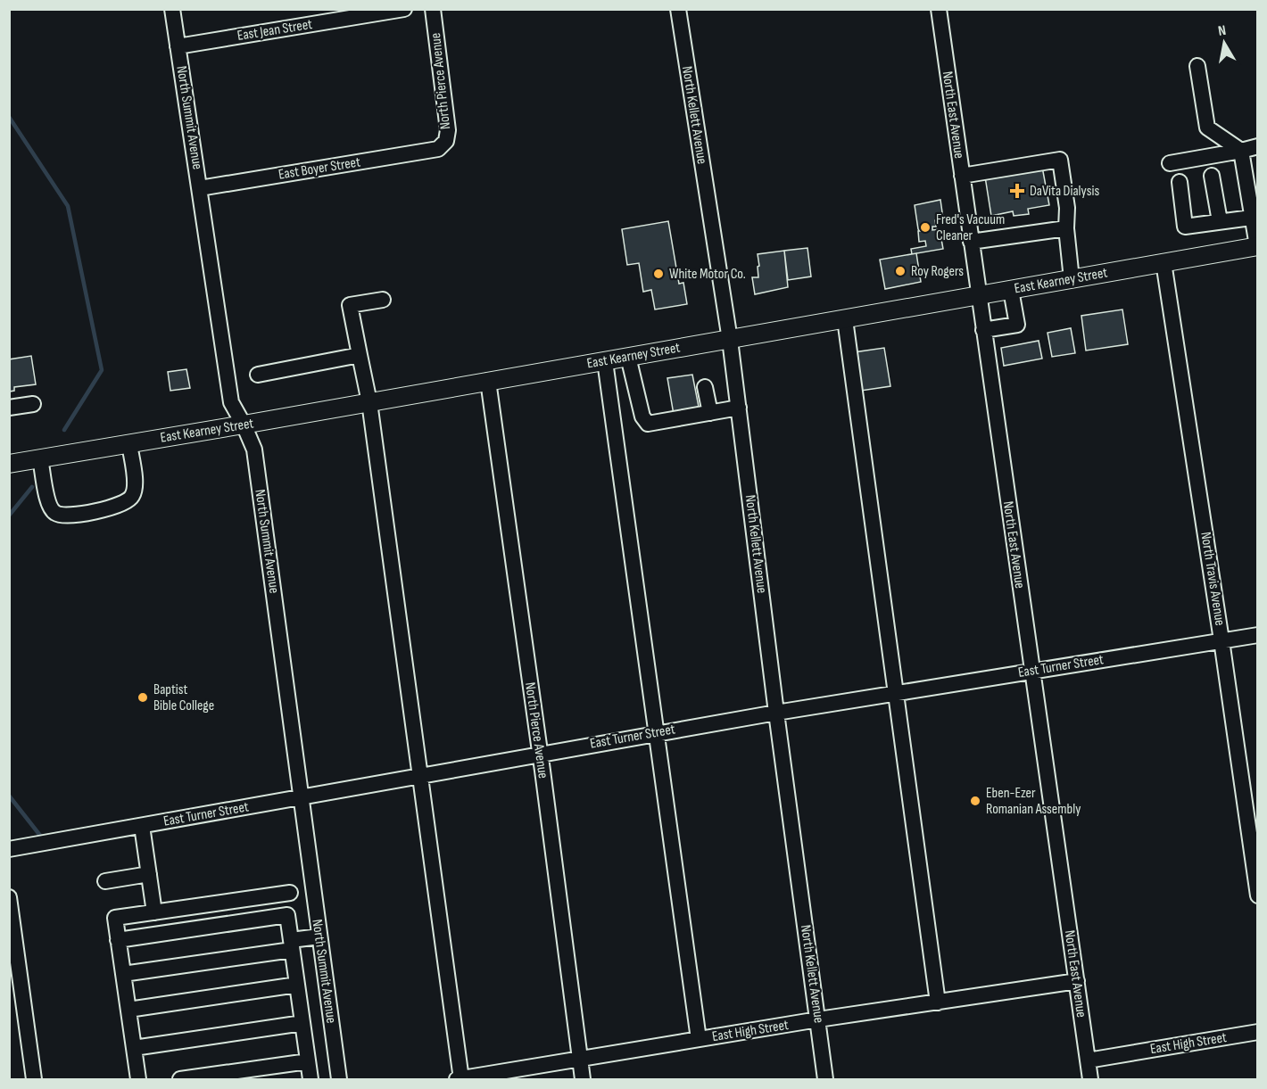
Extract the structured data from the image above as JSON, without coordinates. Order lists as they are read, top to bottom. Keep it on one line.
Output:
{"streets":{"main road":["East Kearney Street"],"street":["East Jean Street","North Pierce Avenue","North Kellett Avenue","North East Avenue","North Summit Avenue","East Boyer Street","North Travis Avenue","East Turner Street","East High Street"]},"crossings":[["East Jean Street","North Summit Avenue"],["North Pierce Avenue","East Boyer Street"],["North Pierce Avenue","East Kearney Street"],["North Pierce Avenue","East Turner Street"],["North Pierce Avenue","East High Street"],["North Kellett Avenue","East Kearney Street"],["North Kellett Avenue","East Turner Street"],["North Kellett Avenue","East High Street"],["North East Avenue","East Kearney Street"],["North East Avenue","East Turner Street"],["North East Avenue","East High Street"],["North Summit Avenue","East Boyer Street"],["North Summit Avenue","East Kearney Street"],["North Summit Avenue","East Turner Street"],["East Kearney Street","North Travis Avenue"],["North Travis Avenue","East Turner Street"]],"places":{"health":["DaVita Dialysis"],"other":["Fred's Vacuum Cleaner","Roy Rogers","White Motor Co.","Baptist Bible College","Eben-Ezer Romanian Assembly"]},"north":"top"}
